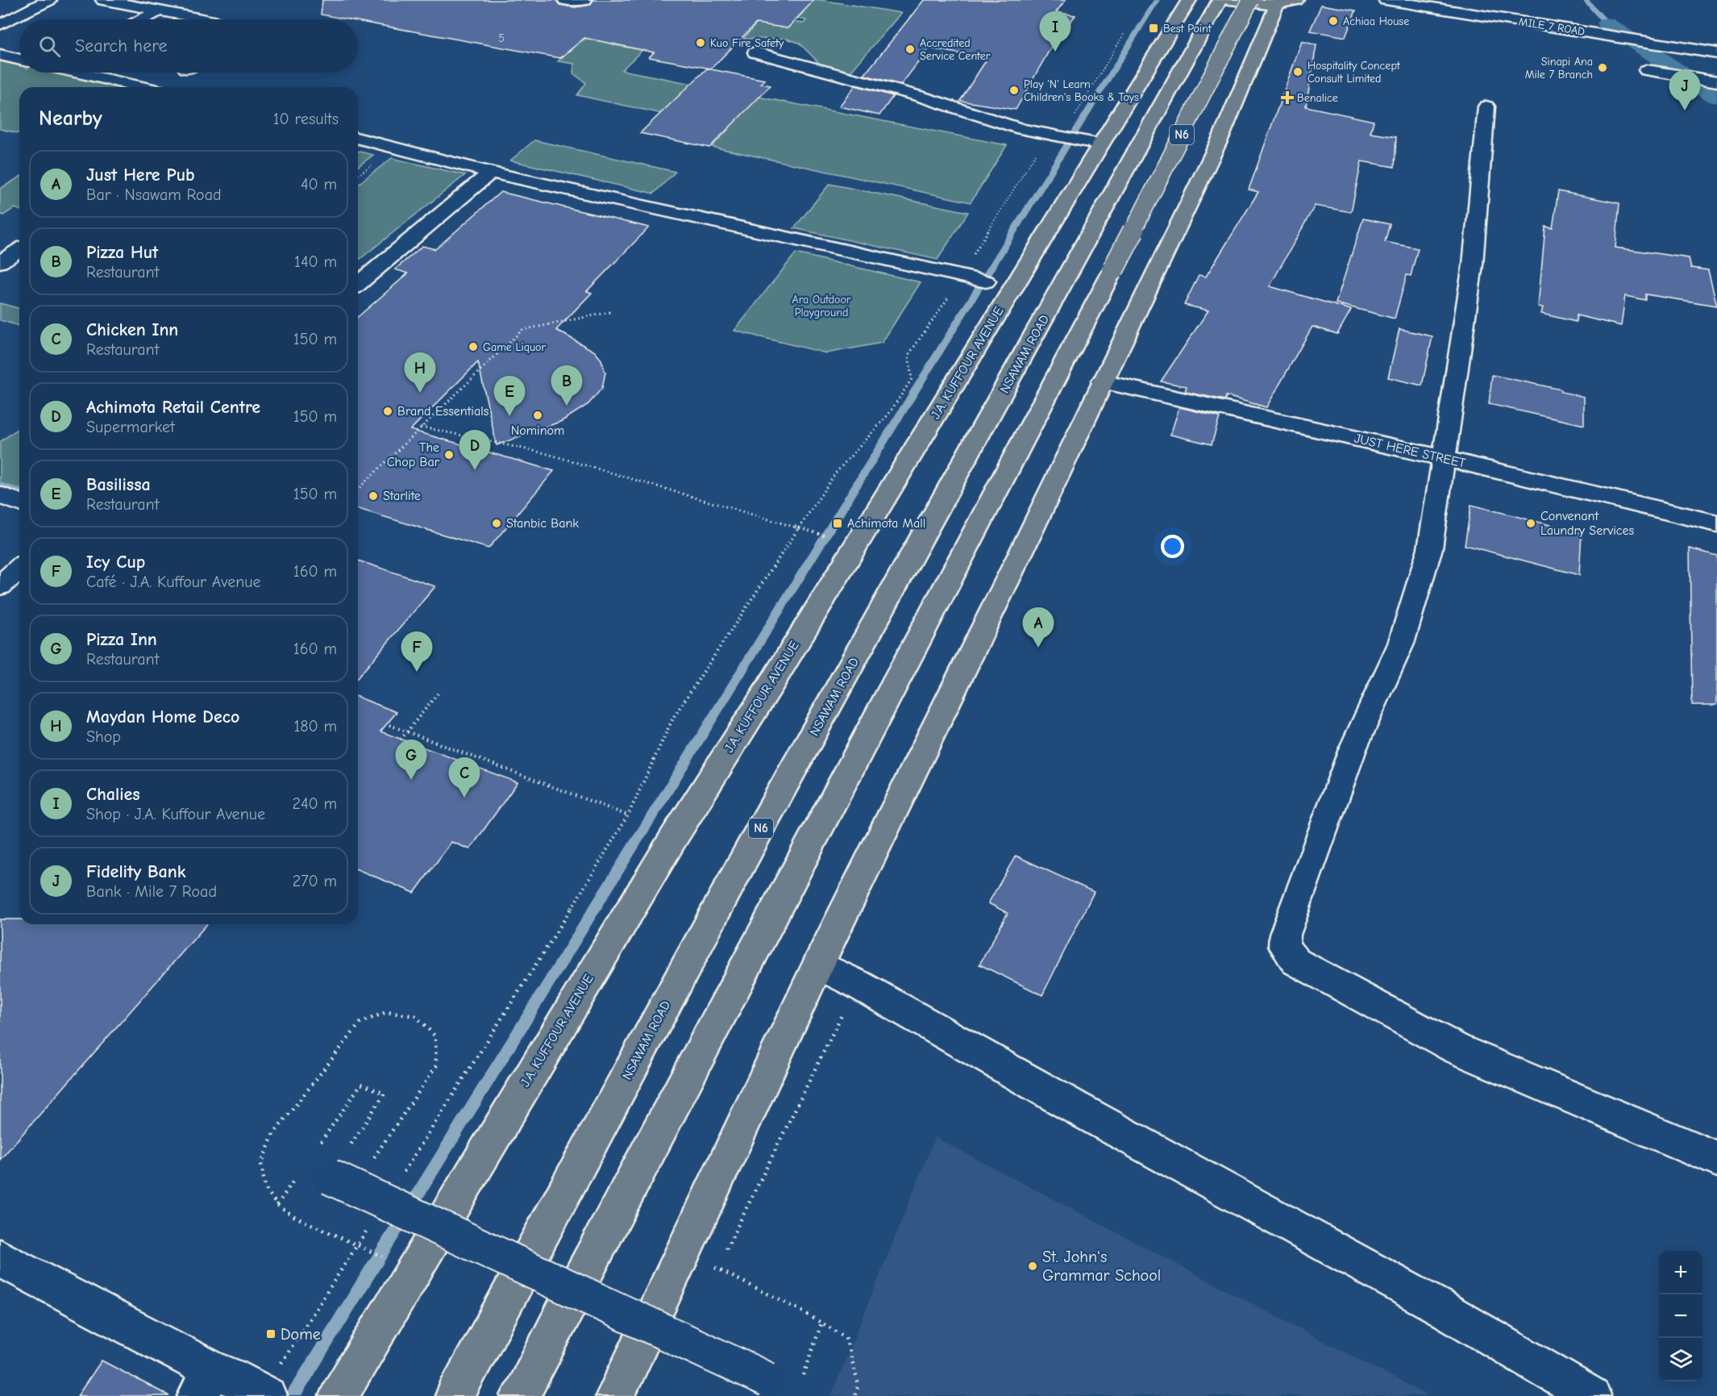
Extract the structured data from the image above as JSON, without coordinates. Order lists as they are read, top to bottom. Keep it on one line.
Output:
{"streets":{"main road":["N6","NSAWAM ROAD","J.A. KUFFOUR AVENUE"],"street":["MILE 7 ROAD","JUST HERE STREET"]},"parks":["Ara Outdoor Playground"],"places":{"other":["Achiaa House","Kuo Fire Safety","Accredited Service Center","Sinapi Ana Mile 7 Branch","Hospitality Concept Consult Limited","Play 'N' Learn Children's Books & Toys","Game Liquor","Brand Essentials","Nominom","The Chop Bar","Starlite","Stanbic Bank","Convenant Laundry Services","St. John's Grammar School"],"transit":["Best Point","Achimota Mall","Dome"],"health":["Benalice"]},"house_numbers":["5"],"page":{"pins":["I","J","H","B","E","D","A","F","G","C"],"search":"Search here","heading":["Nearby","10 results"],"list":[{"mark":"A","name":"Just Here Pub","note":"Bar · Nsawam Road","value":"40 m"},{"mark":"B","name":"Pizza Hut","note":"Restaurant","value":"140 m"},{"mark":"C","name":"Chicken Inn","note":"Restaurant","value":"150 m"},{"mark":"D","name":"Achimota Retail Centre","note":"Supermarket","value":"150 m"},{"mark":"E","name":"Basilissa","note":"Restaurant","value":"150 m"},{"mark":"F","name":"Icy Cup","note":"Café · J.A. Kuffour Avenue","value":"160 m"},{"mark":"G","name":"Pizza Inn","note":"Restaurant","value":"160 m"},{"mark":"H","name":"Maydan Home Deco","note":"Shop","value":"180 m"},{"mark":"I","name":"Chalies","note":"Shop · J.A. Kuffour Avenue","value":"240 m"},{"mark":"J","name":"Fidelity Bank","note":"Bank · Mile 7 Road","value":"270 m"}],"map_buttons":["+","−"]}}
